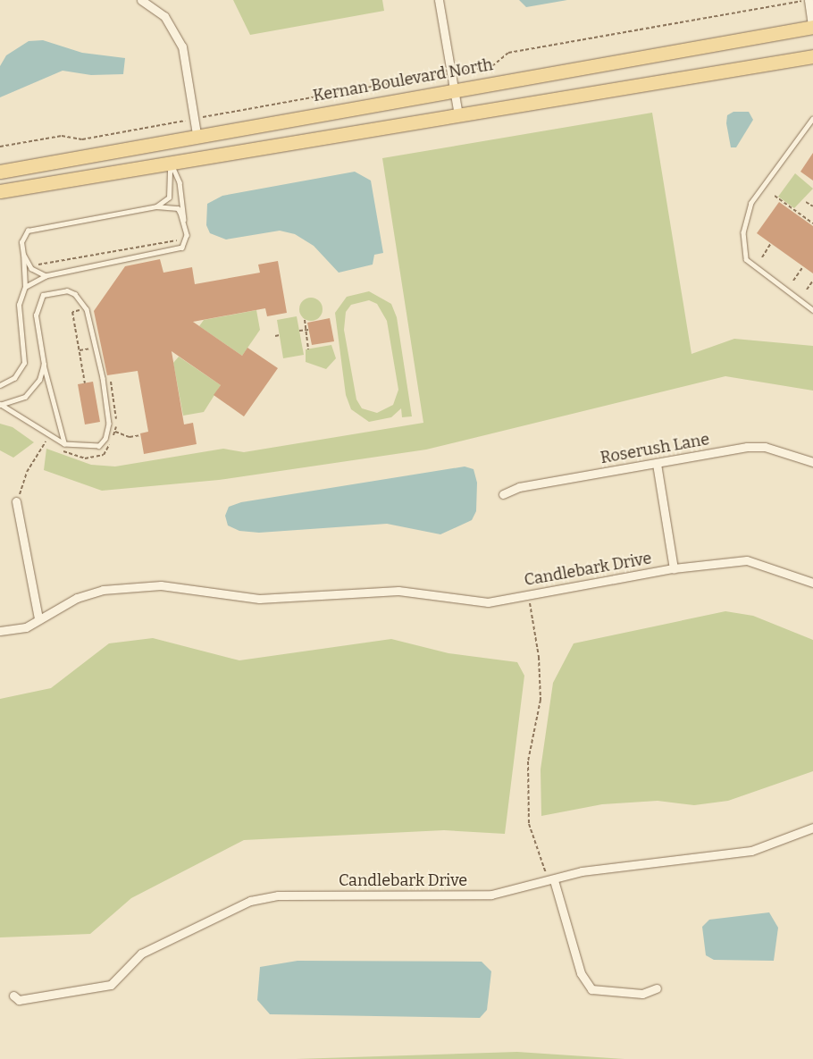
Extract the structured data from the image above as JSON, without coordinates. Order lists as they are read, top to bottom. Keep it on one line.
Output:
{"streets":{"main road":["Kernan Boulevard North"],"street":["Roserush Lane","Candlebark Drive"]}}
